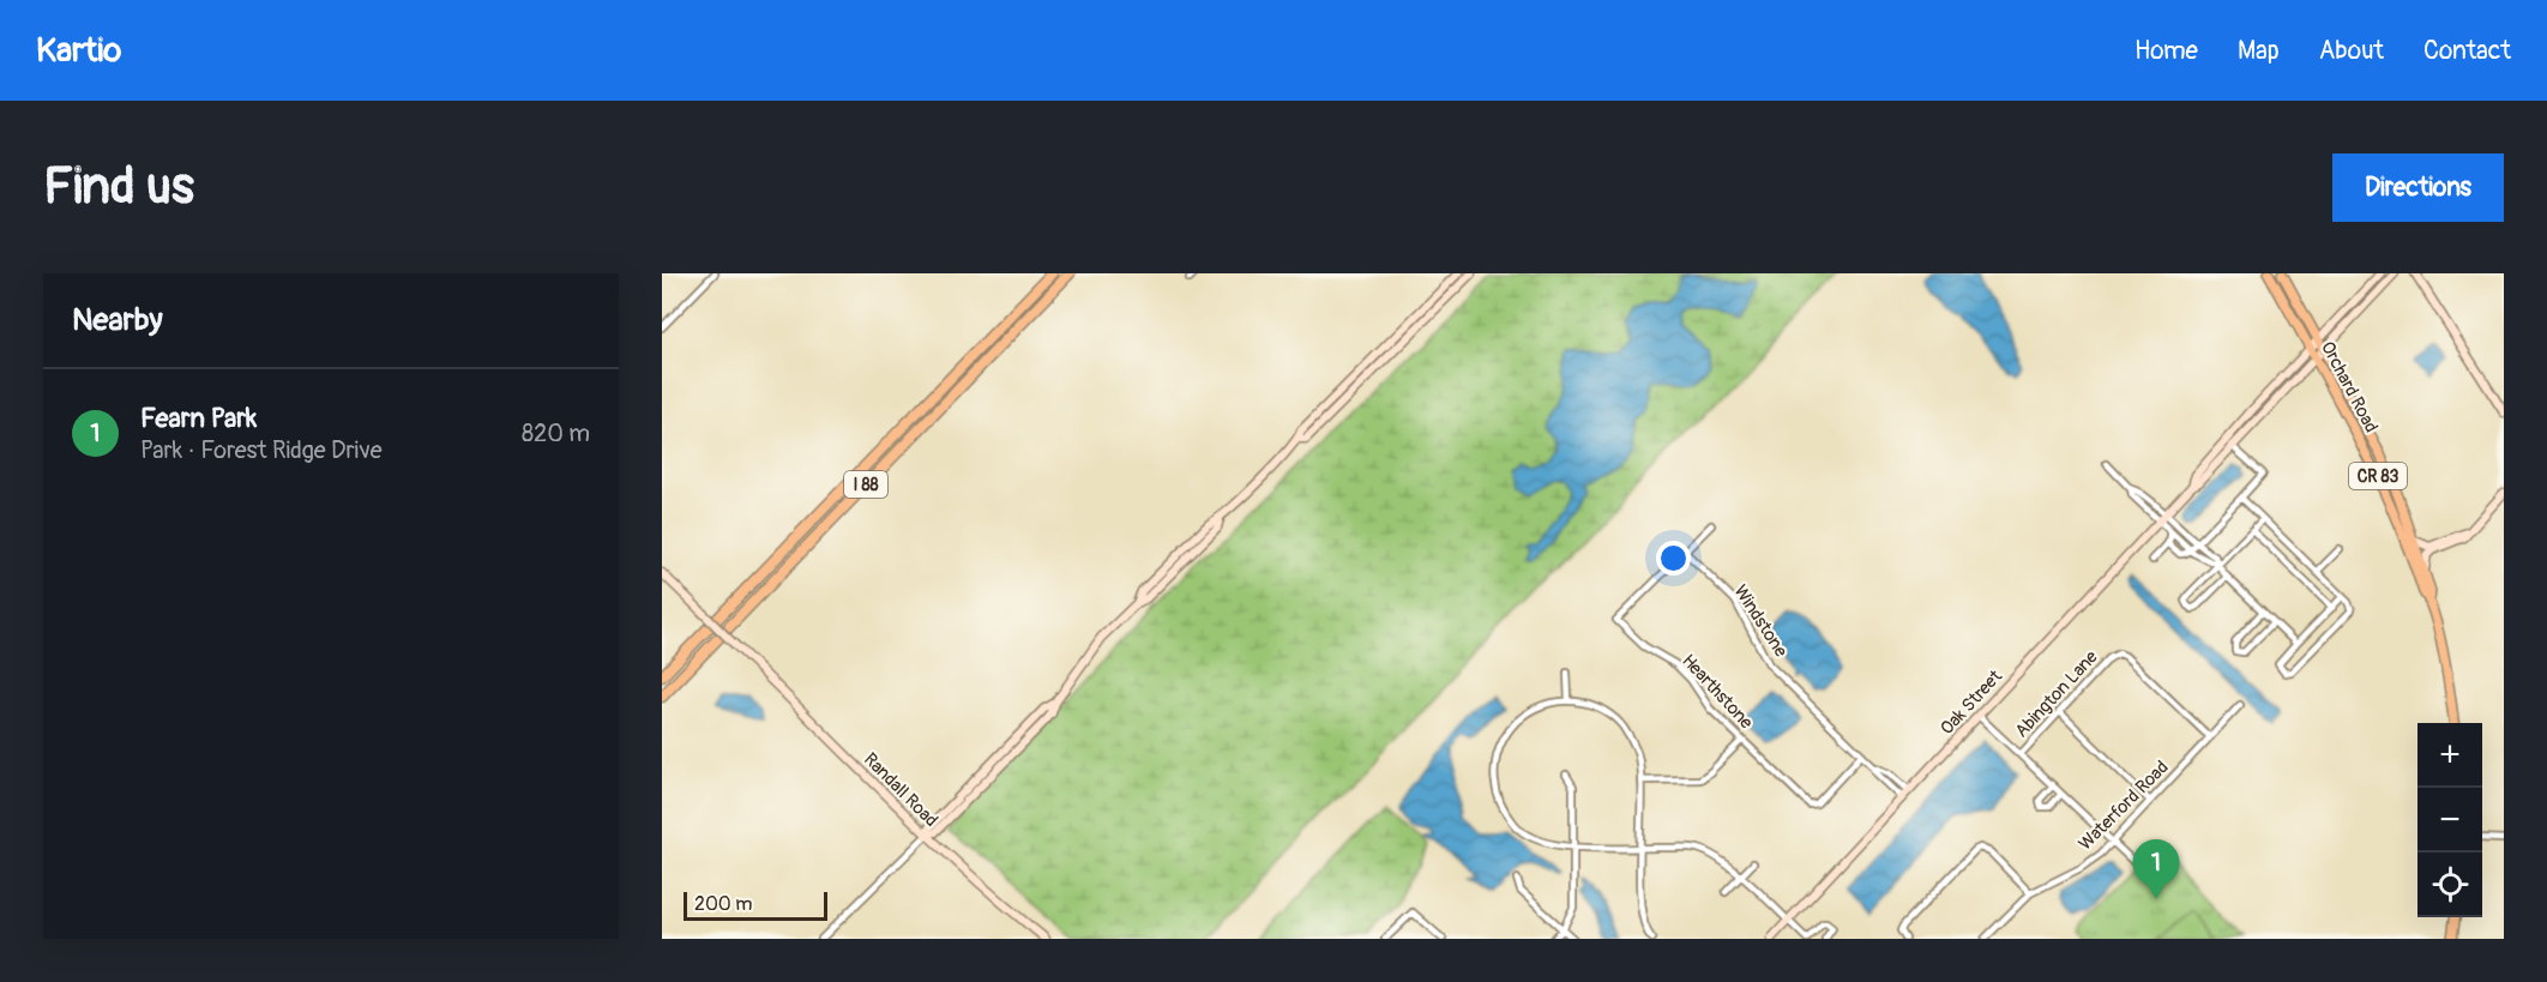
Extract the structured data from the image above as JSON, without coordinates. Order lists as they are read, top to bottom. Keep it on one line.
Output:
{"streets":{"highway":["I 88"],"main road":["Orchard Road","CR 83"],"street":["Windstone","Hearthstone","Abington Lane","Oak Street","Randall Road","Waterford Road"]},"crossings":[["Orchard Road","Oak Street"],["Windstone","Hearthstone"],["Windstone","Oak Street"],["Abington Lane","Waterford Road"]],"scale_bar":"200 m","page":{"header":"Kartio","nav":["Home","Map","About","Contact"],"buttons":"Directions","title":"Find us","heading":"Nearby","list":[{"mark":"1","name":"Fearn Park","note":"Park · Forest Ridge Drive","value":"820 m"}],"map_buttons":["+","−"],"pins":"1","scale":"200 m"}}
